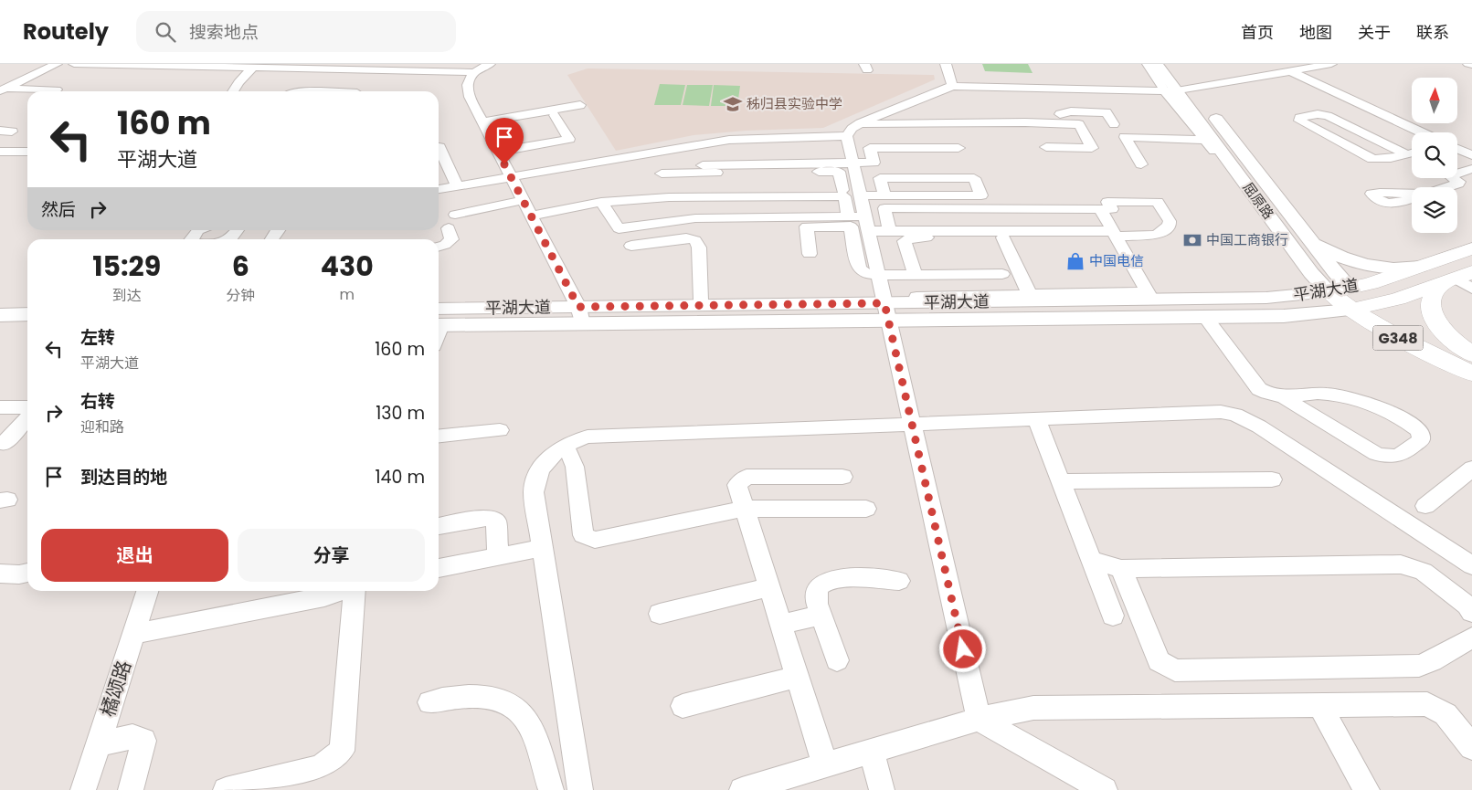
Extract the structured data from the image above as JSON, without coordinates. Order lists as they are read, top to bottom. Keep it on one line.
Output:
{"streets":{"highway":["屈原路","平湖大道","G348"],"street":["橘颂路"]},"crossings":[["屈原路","平湖大道"]],"places":{"school or university":["秭归县实验中学"],"bank":["中国工商银行"],"shop":["中国电信"]},"north":"top","page":{"header":"Routely","search":"搜索地点","nav":["首页","地图","关于","联系"],"turn":["160 m","平湖大道"],"then":"然后","eta":["15:29","到达","6","分钟","430","m"],"list":[{"name":"左转","note":"平湖大道","value":"160 m"},{"name":"右转","note":"迎和路","value":"130 m"},{"name":"到达目的地","value":"140 m"}],"buttons":["退出","分享"]}}
